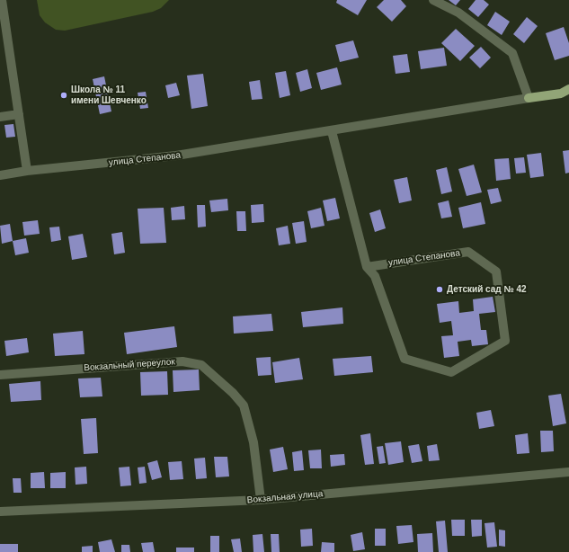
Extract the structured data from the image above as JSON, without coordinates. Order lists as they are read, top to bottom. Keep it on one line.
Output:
{"streets":{"street":["улица Степанова","Вокзальный переулок","Вокзальная улица"]},"crossings":[["Вокзальный переулок","Вокзальная улица"]],"places":["Школа № 11 имени Шевченко","Детский сад № 42"]}
